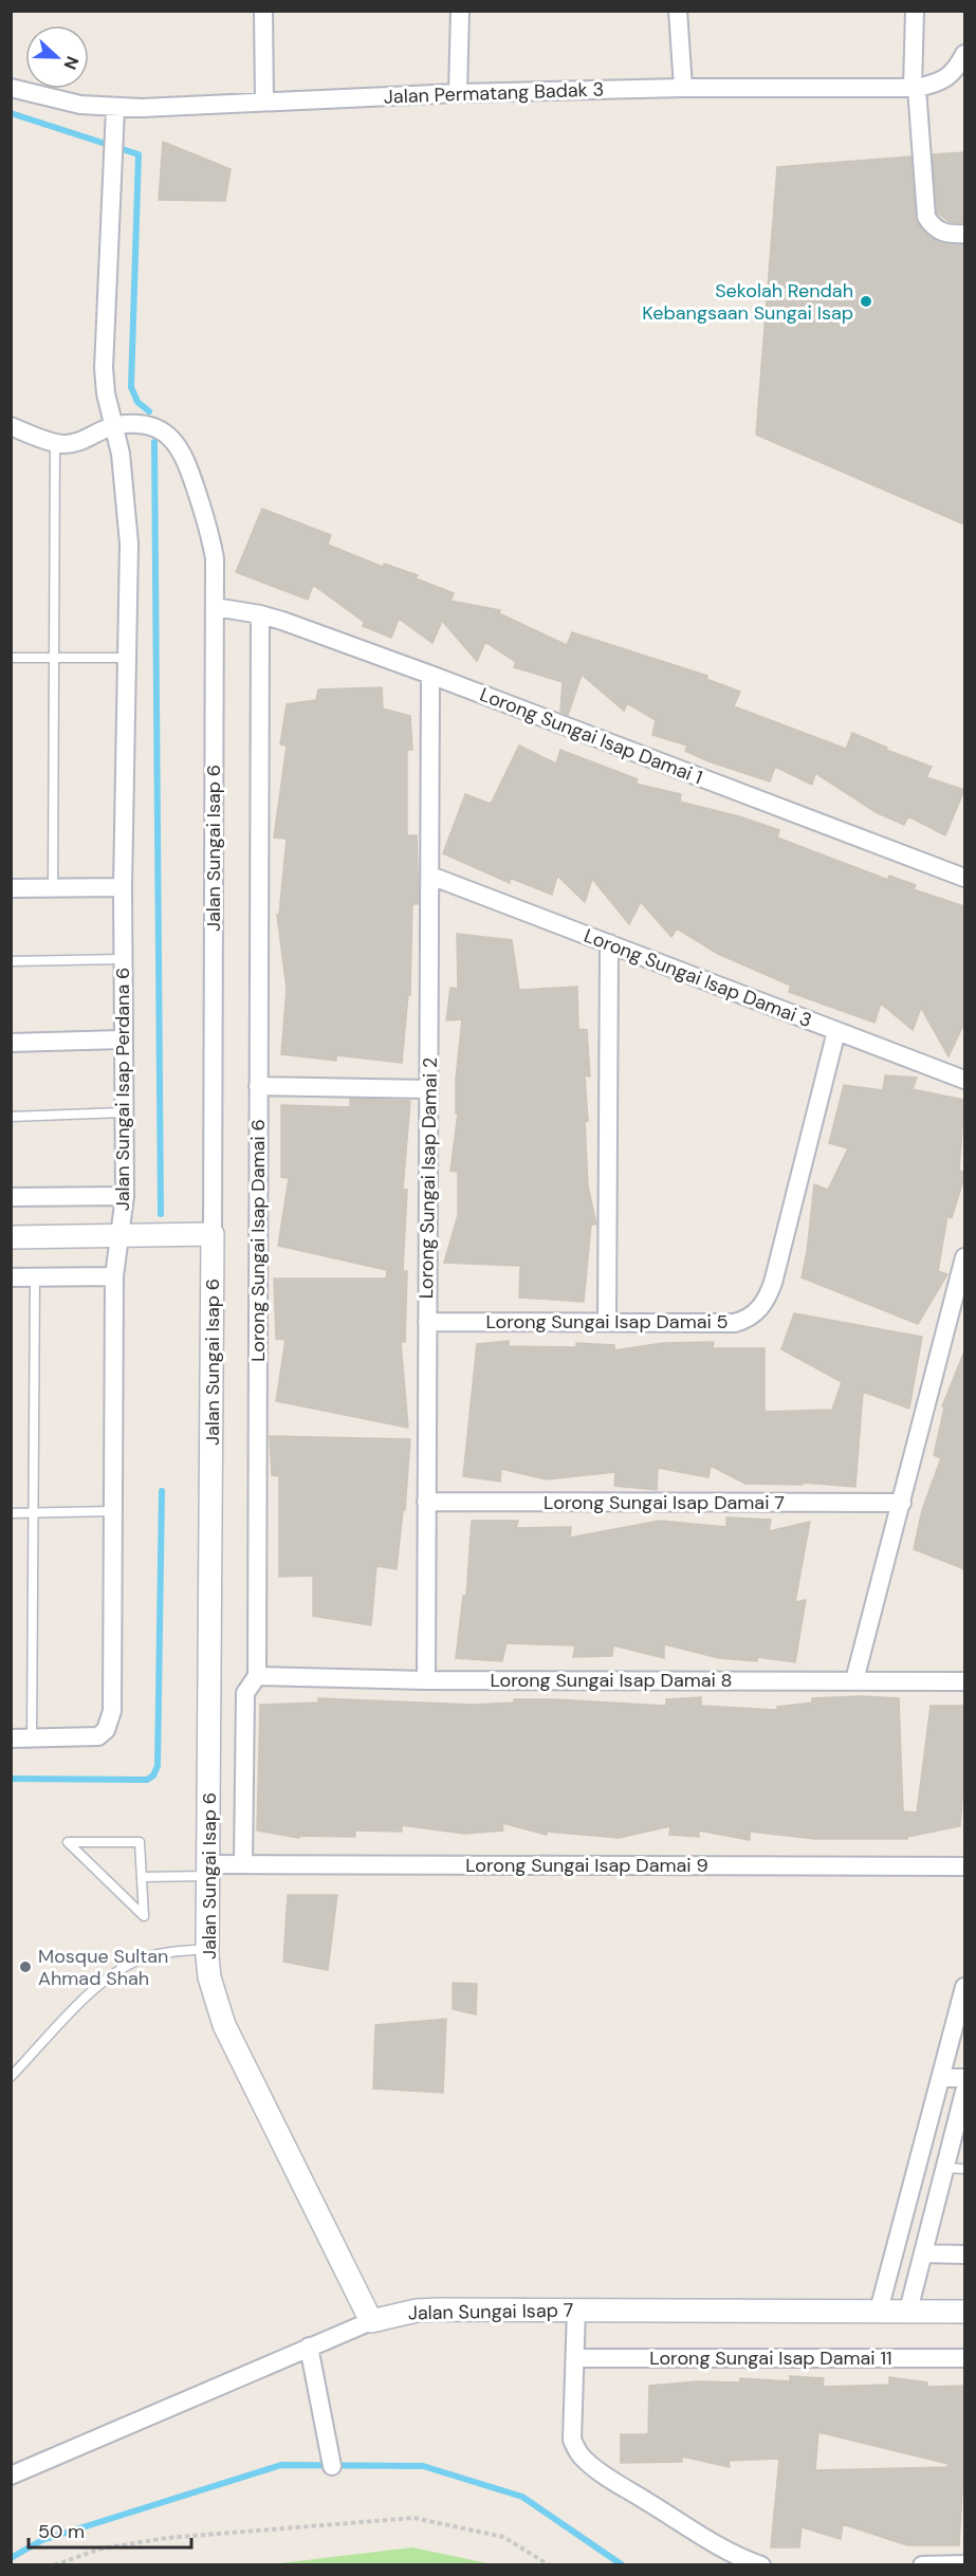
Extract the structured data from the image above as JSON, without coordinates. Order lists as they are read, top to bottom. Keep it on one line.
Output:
{"streets":{"street":["Jalan Permatang Badak 3","Lorong Sungai Isap Damai 1","Jalan Sungai Isap 6","Lorong Sungai Isap Damai 3","Jalan Sungai Isap Perdana 6","Lorong Sungai Isap Damai 2","Lorong Sungai Isap Damai 6","Lorong Sungai Isap Damai 5","Lorong Sungai Isap Damai 7","Lorong Sungai Isap Damai 8","Lorong Sungai Isap Damai 9","Jalan Sungai Isap 7","Lorong Sungai Isap Damai 11"]},"crossings":[["Jalan Permatang Badak 3","Jalan Sungai Isap Perdana 6"],["Lorong Sungai Isap Damai 1","Jalan Sungai Isap 6"],["Lorong Sungai Isap Damai 1","Lorong Sungai Isap Damai 2"],["Lorong Sungai Isap Damai 1","Lorong Sungai Isap Damai 6"],["Jalan Sungai Isap 6","Jalan Sungai Isap Perdana 6"],["Jalan Sungai Isap 6","Lorong Sungai Isap Damai 9"],["Jalan Sungai Isap 6","Jalan Sungai Isap 7"],["Lorong Sungai Isap Damai 3","Lorong Sungai Isap Damai 2"],["Lorong Sungai Isap Damai 3","Lorong Sungai Isap Damai 5"],["Lorong Sungai Isap Damai 2","Lorong Sungai Isap Damai 5"],["Lorong Sungai Isap Damai 2","Lorong Sungai Isap Damai 7"],["Lorong Sungai Isap Damai 2","Lorong Sungai Isap Damai 8"],["Lorong Sungai Isap Damai 6","Lorong Sungai Isap Damai 8"],["Lorong Sungai Isap Damai 6","Lorong Sungai Isap Damai 9"]],"places":["Sekolah Rendah Kebangsaan Sungai Isap","Mosque Sultan Ahmad Shah"],"scale_bar":"50 m","north":"right"}
